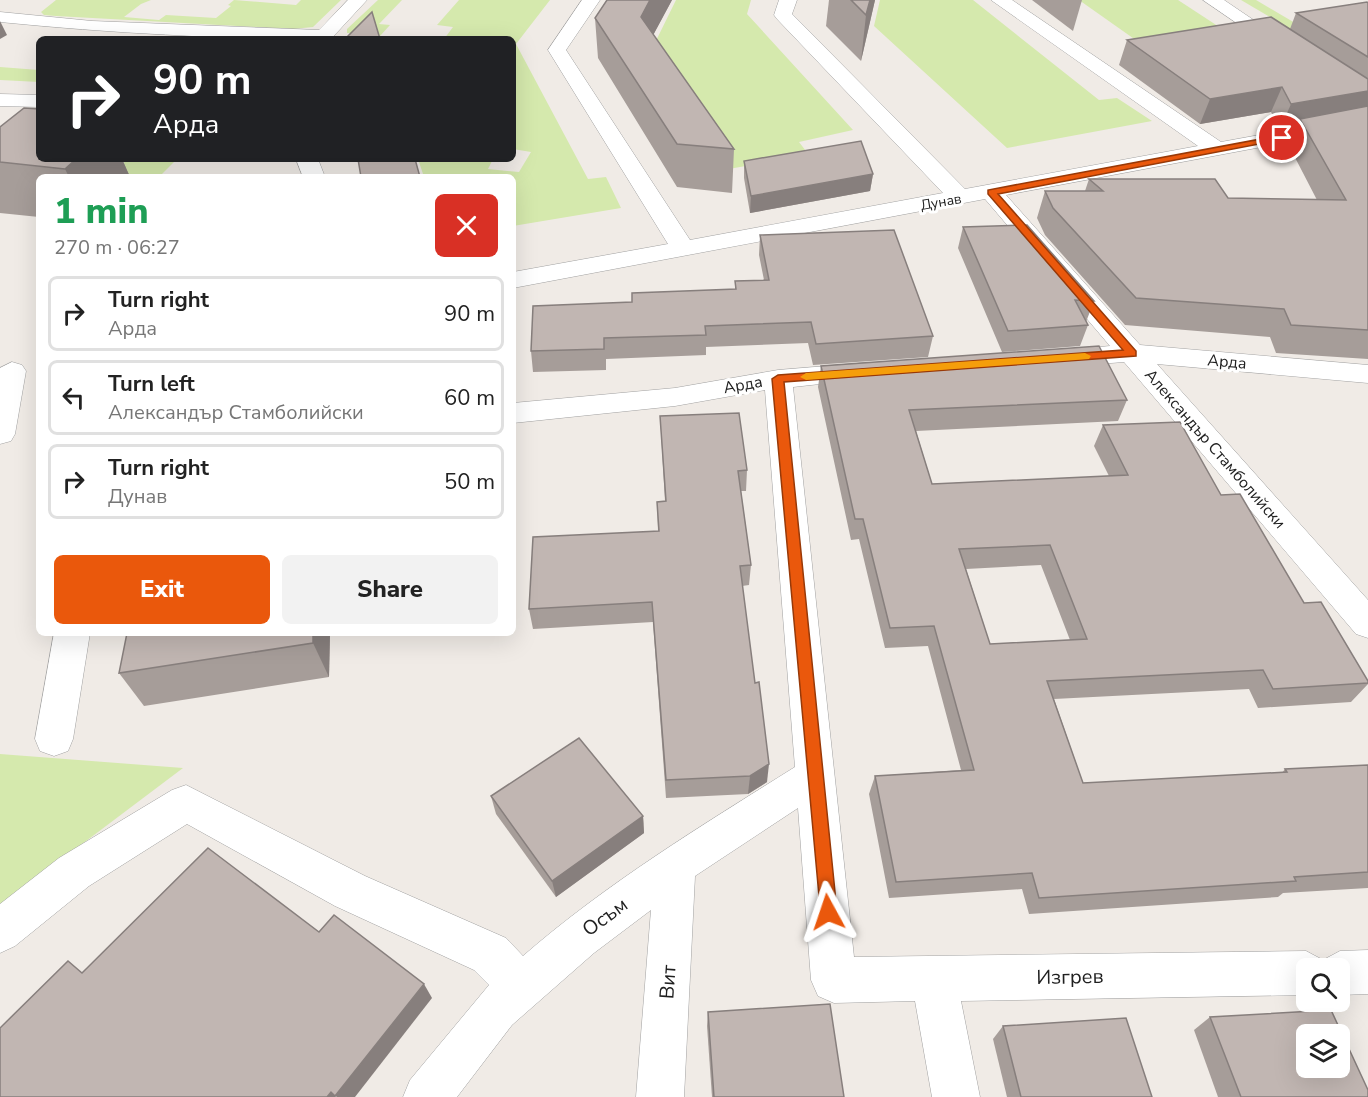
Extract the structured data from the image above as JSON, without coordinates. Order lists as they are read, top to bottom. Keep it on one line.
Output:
{"streets":{"street":["Дунав","Арда","Александър Стамболийски","Осъм","Изгрев","Вит"]},"crossings":[["Дунав","Александър Стамболийски"],["Арда","Александър Стамболийски"],["Осъм","Изгрев"],["Осъм","Вит"]],"page":{"turn":["90 m","Арда"],"heading":["1 min","270 m · 06:27"],"list":[{"name":"Turn right","note":"Арда","value":"90 m"},{"name":"Turn left","note":"Александър Стамболийски","value":"60 m"},{"name":"Turn right","note":"Дунав","value":"50 m"}],"buttons":["Exit","Share"]}}
